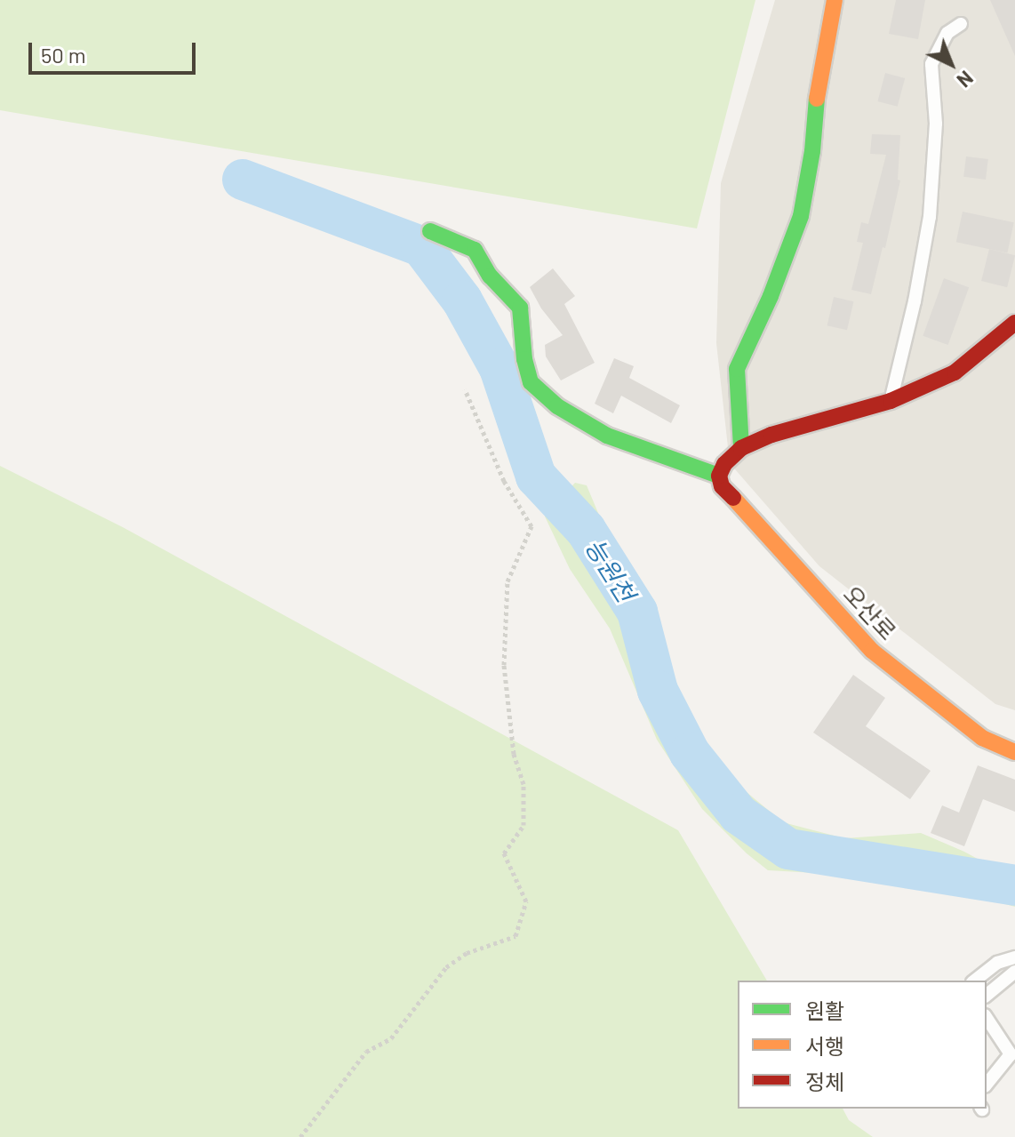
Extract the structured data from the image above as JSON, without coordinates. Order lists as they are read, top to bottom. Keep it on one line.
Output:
{"streets":{"street":["오산로"]},"water":["능원천"],"legend":["원활","서행","정체"],"scale_bar":"50 m","north":"bottom right"}
